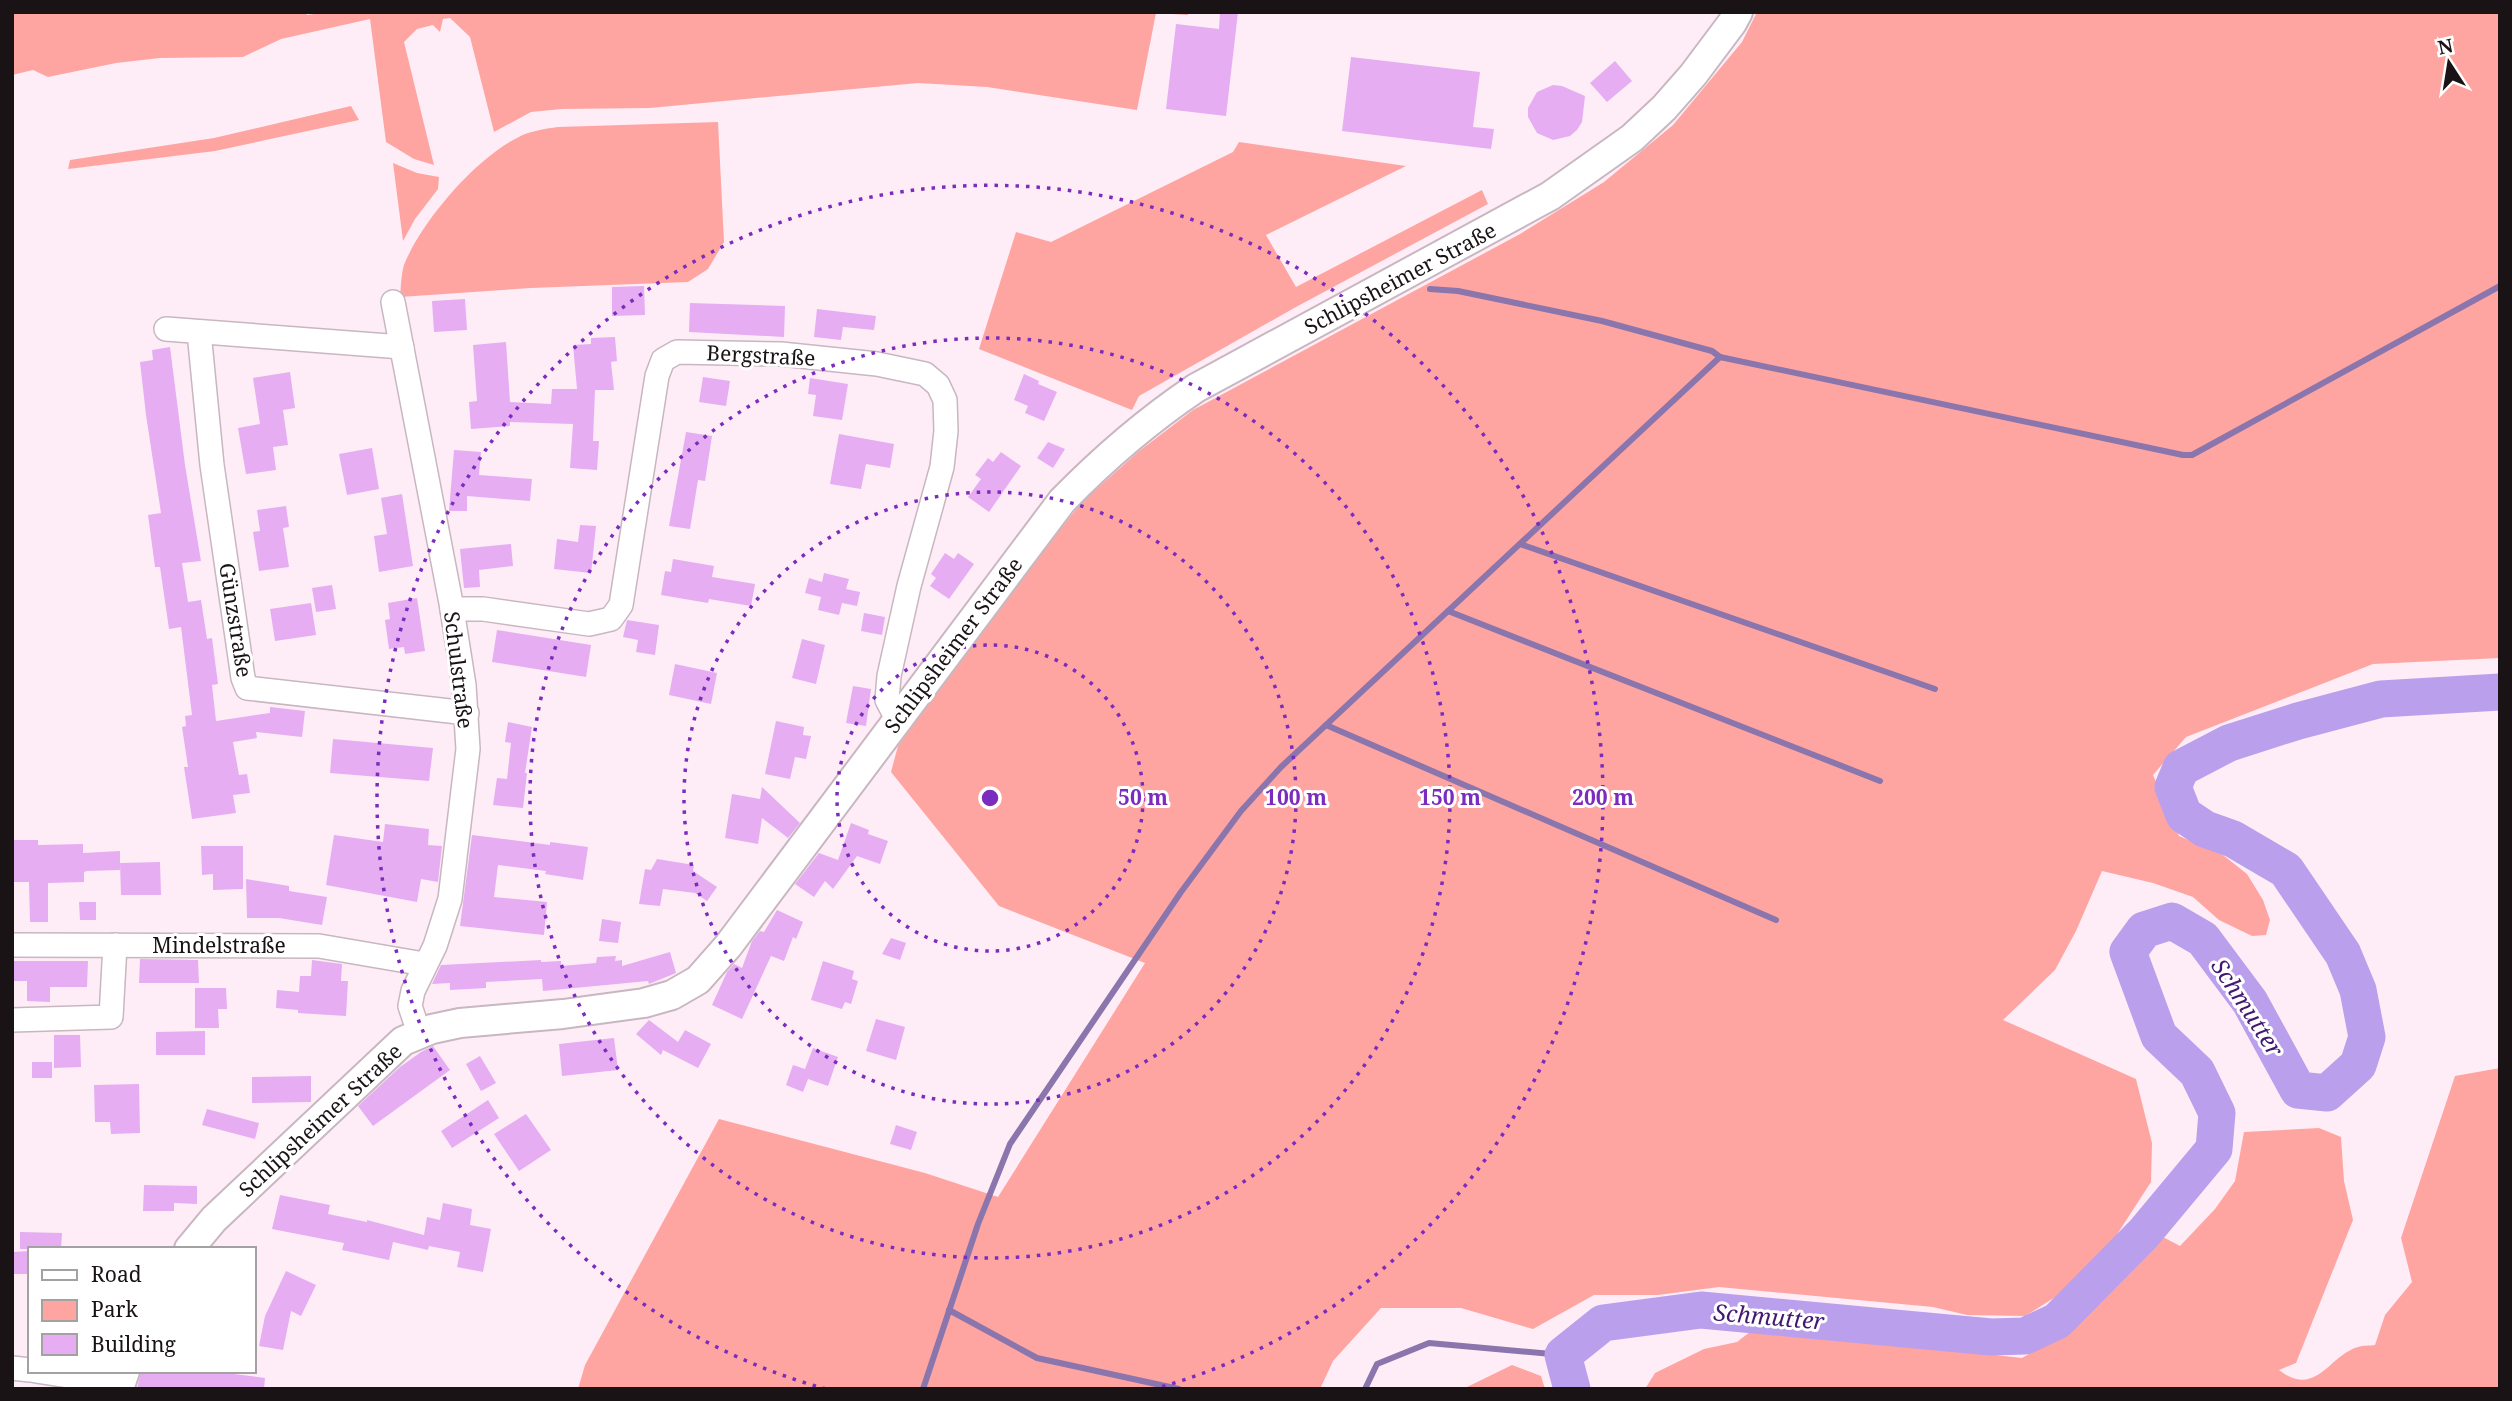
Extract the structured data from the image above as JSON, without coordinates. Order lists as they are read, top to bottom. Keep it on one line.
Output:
{"streets":{"street":["Schlipsheimer Straße","Bergstraße","Günzstraße","Schulstraße","Mindelstraße"]},"crossings":[["Schlipsheimer Straße","Bergstraße"],["Schlipsheimer Straße","Schulstraße"],["Bergstraße","Schulstraße"],["Günzstraße","Schulstraße"],["Schulstraße","Mindelstraße"]],"water":["Schmutter"],"legend":["Road","Park","Building"],"north":"top","rings":["50 m","100 m","150 m","200 m"]}
